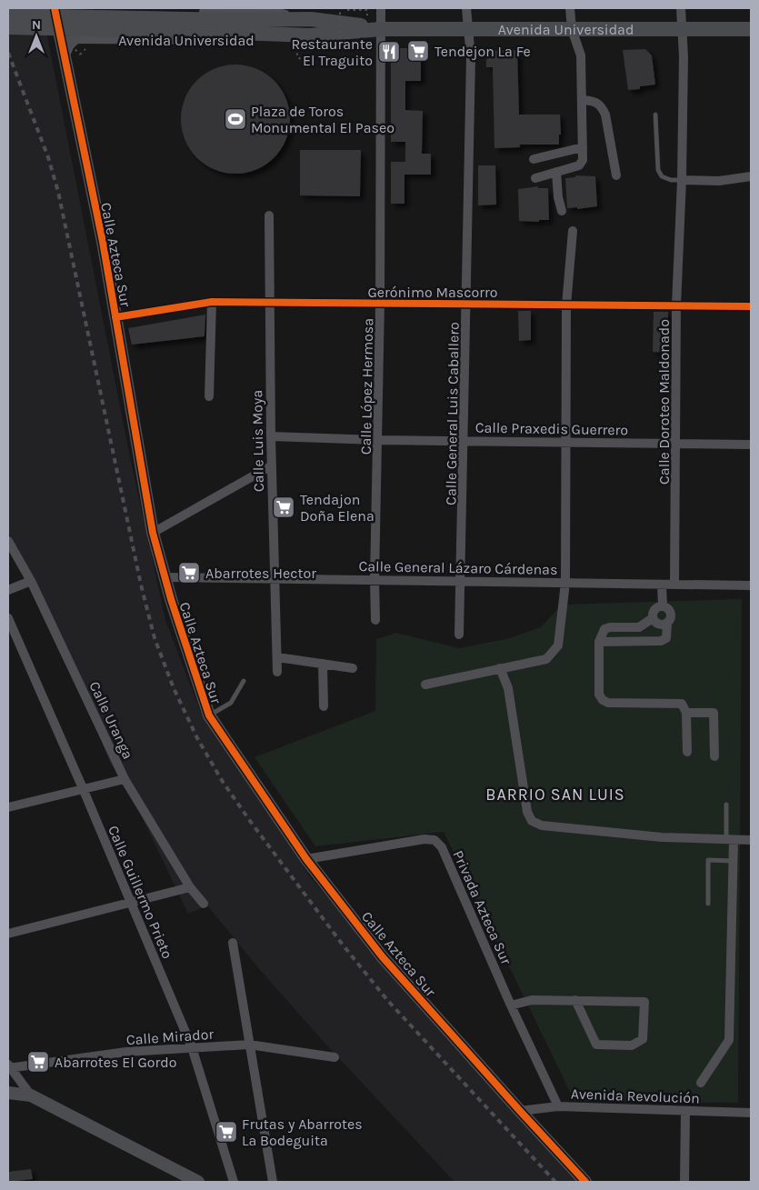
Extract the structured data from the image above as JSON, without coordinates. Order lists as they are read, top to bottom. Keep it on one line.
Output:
{"streets":{"main road":["Avenida Universidad"],"street":["Calle Azteca Sur","Gerónimo Mascorro","Calle López Hermosa","Calle Doroteo Maldonado","Calle General Luis Caballero","Calle Praxedis Guerrero","Calle Luis Moya","Calle General Lázaro Cárdenas","Calle Uranga","Calle Guillermo Prieto","Privada Azteca Sur","Calle Mirador","Avenida Revolución"]},"crossings":[["Avenida Universidad","Calle López Hermosa"],["Avenida Universidad","Calle Doroteo Maldonado"],["Avenida Universidad","Calle General Luis Caballero"],["Calle Azteca Sur","Gerónimo Mascorro"],["Calle Azteca Sur","Calle General Lázaro Cárdenas"],["Calle Azteca Sur","Privada Azteca Sur"],["Calle Azteca Sur","Avenida Revolución"],["Gerónimo Mascorro","Calle López Hermosa"],["Gerónimo Mascorro","Calle Doroteo Maldonado"],["Gerónimo Mascorro","Calle General Luis Caballero"],["Gerónimo Mascorro","Calle Luis Moya"],["Calle López Hermosa","Calle Praxedis Guerrero"],["Calle López Hermosa","Calle General Lázaro Cárdenas"],["Calle Doroteo Maldonado","Calle Praxedis Guerrero"],["Calle Doroteo Maldonado","Calle General Lázaro Cárdenas"],["Calle General Luis Caballero","Calle Praxedis Guerrero"],["Calle General Luis Caballero","Calle General Lázaro Cárdenas"],["Calle Praxedis Guerrero","Calle Luis Moya"],["Calle Luis Moya","Calle General Lázaro Cárdenas"],["Calle Guillermo Prieto","Calle Mirador"]],"districts":["BARRIO SAN LUIS"],"places":{"supermarket":["Tendejon La Fe","Tendajon Doña Elena","Abarrotes Hector","Abarrotes El Gordo","Frutas y Abarrotes La Bodeguita"],"restaurant":["Restaurante El Traguito"],"sports":["Plaza de Toros Monumental El Paseo"]},"north":"top"}
